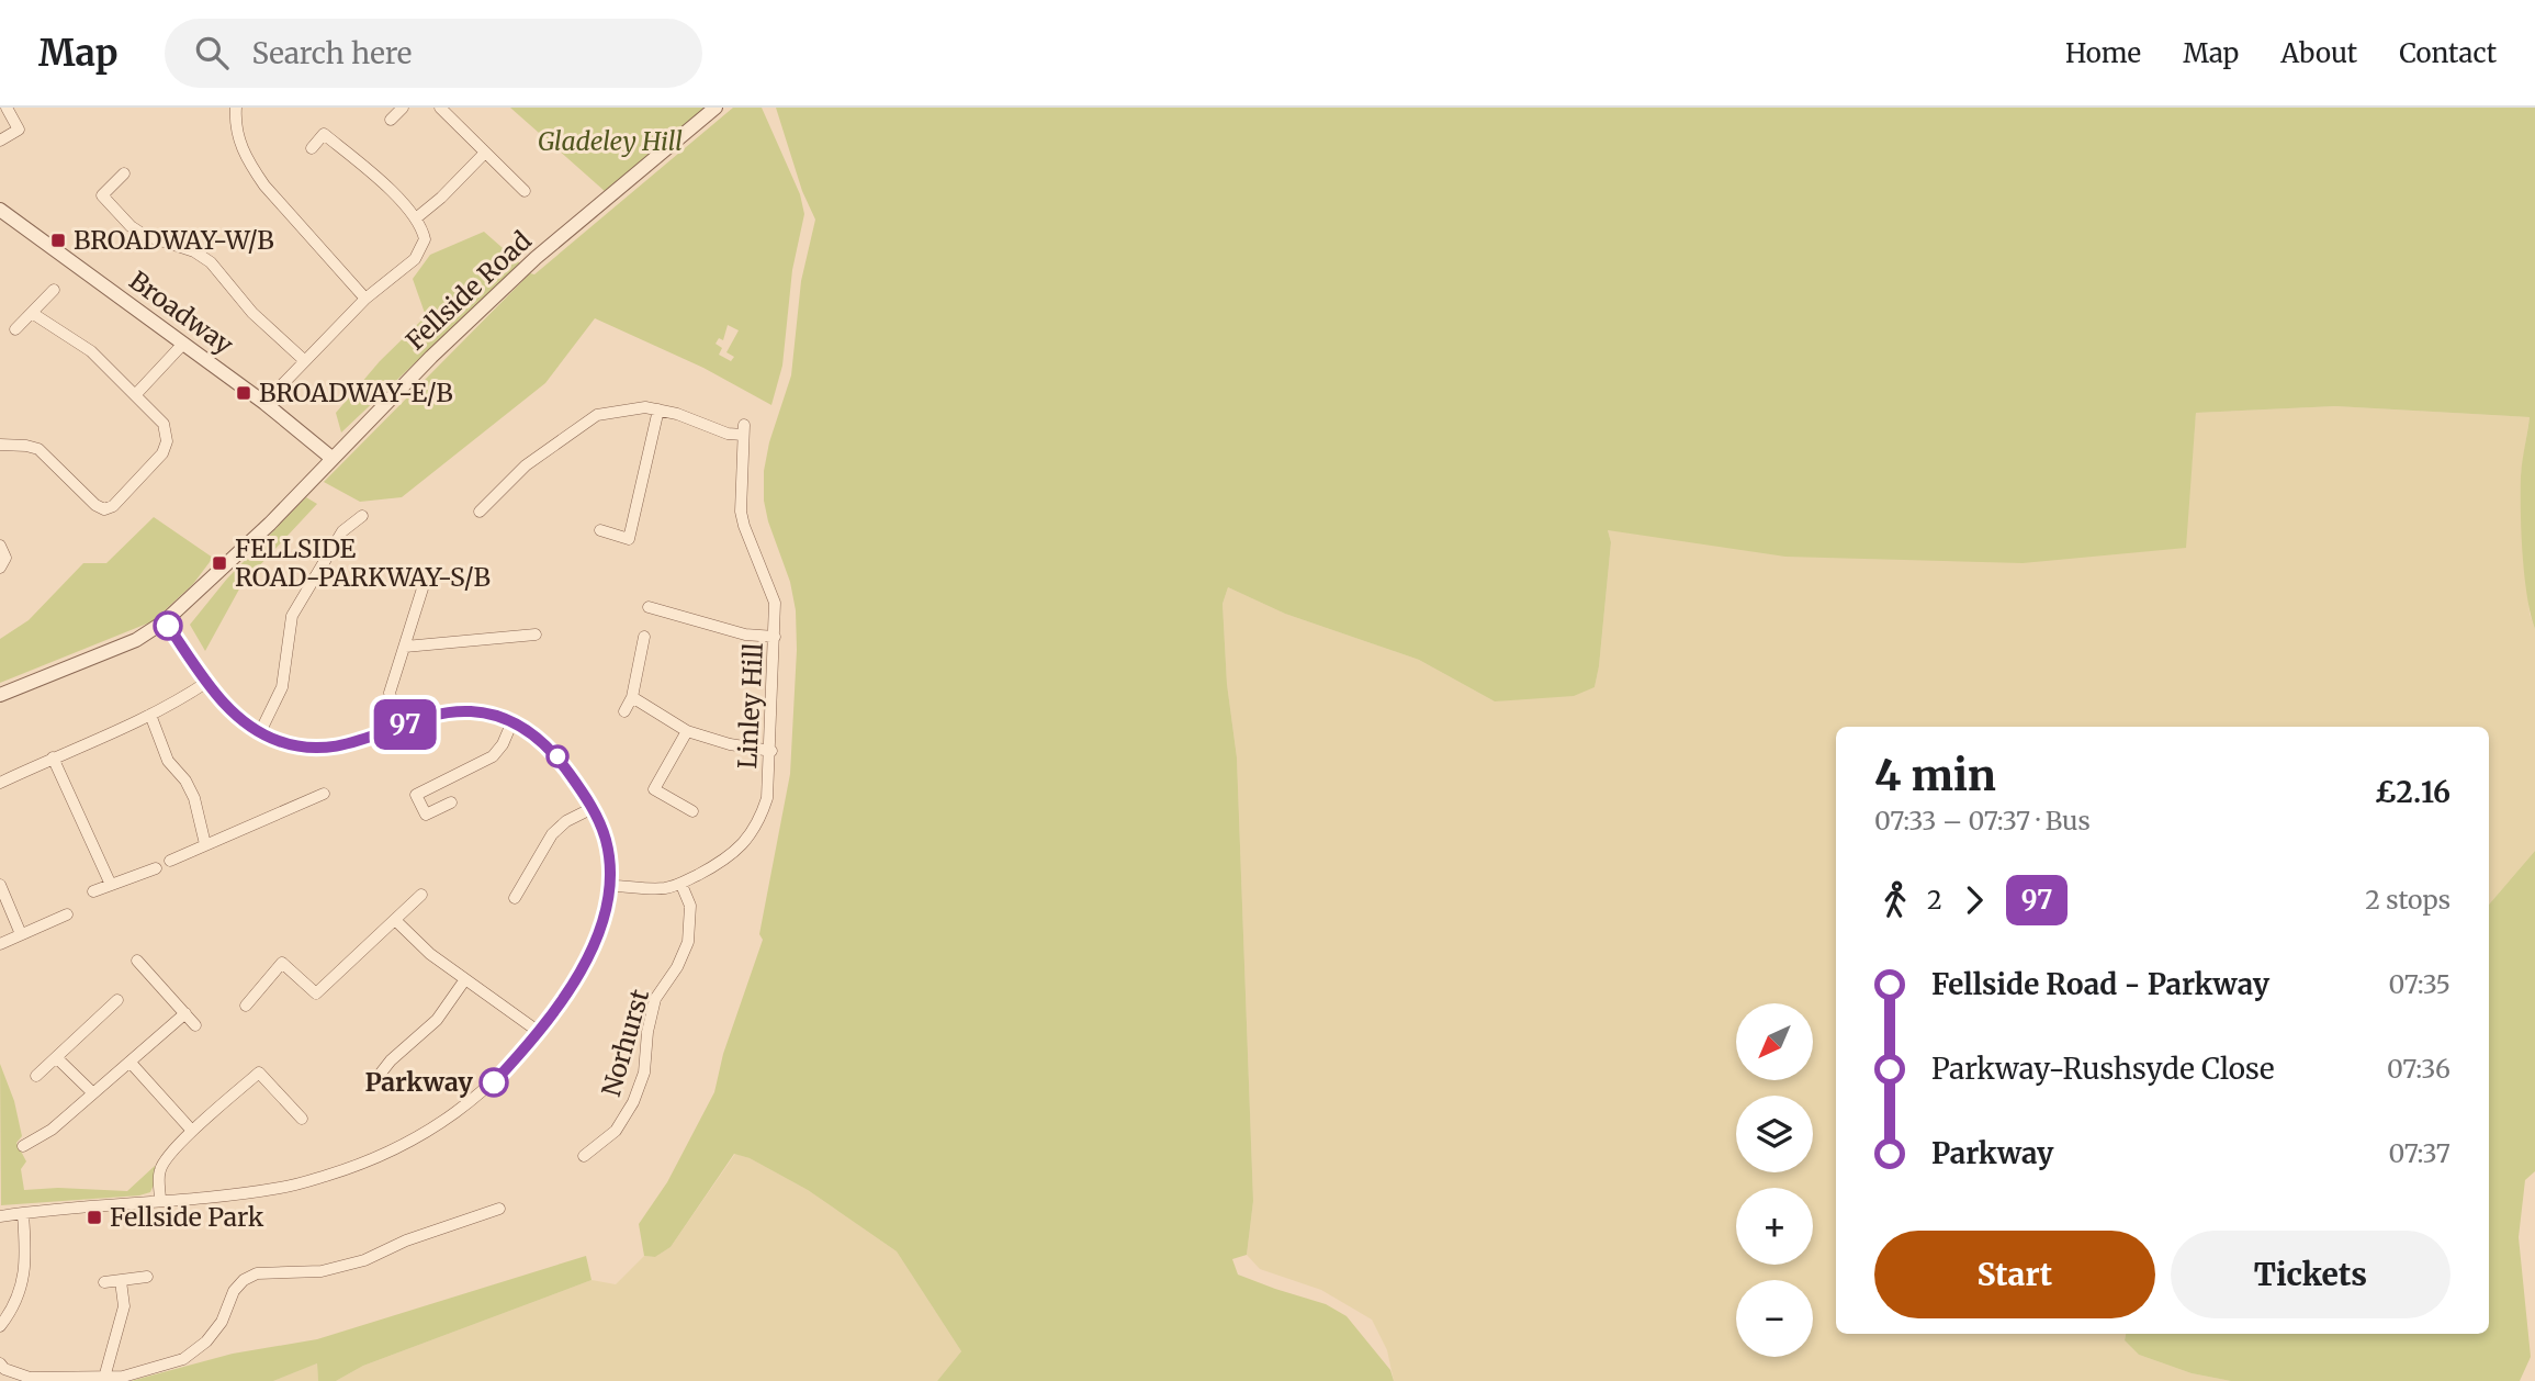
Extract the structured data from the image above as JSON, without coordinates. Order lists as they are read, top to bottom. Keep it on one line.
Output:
{"streets":{"street":["Fellside Road","Broadway","Linley Hill","Norhurst"]},"crossings":[["Fellside Road","Broadway"],["Linley Hill","Norhurst"]],"parks":["Gladeley Hill"],"places":{"transit":["BROADWAY-W/B","BROADWAY-E/B","FELLSIDE ROAD-PARKWAY-S/B","Fellside Park"],"other":["Parkway"]},"lines":["bus line 97"],"north":"bottom left","page":{"header":"Map","search":"Search here","nav":["Home","Map","About","Contact"],"on_map":"97","heading":["4 min","07:33 – 07:37 · Bus","£2.16"],"legs":["2","97","2 stops"],"list":[{"name":"Fellside Road - Parkway","value":"07:35"},{"name":"Parkway-Rushsyde Close","value":"07:36"},{"name":"Parkway","value":"07:37"}],"map_buttons":["+","−"],"buttons":["Start","Tickets"]}}
